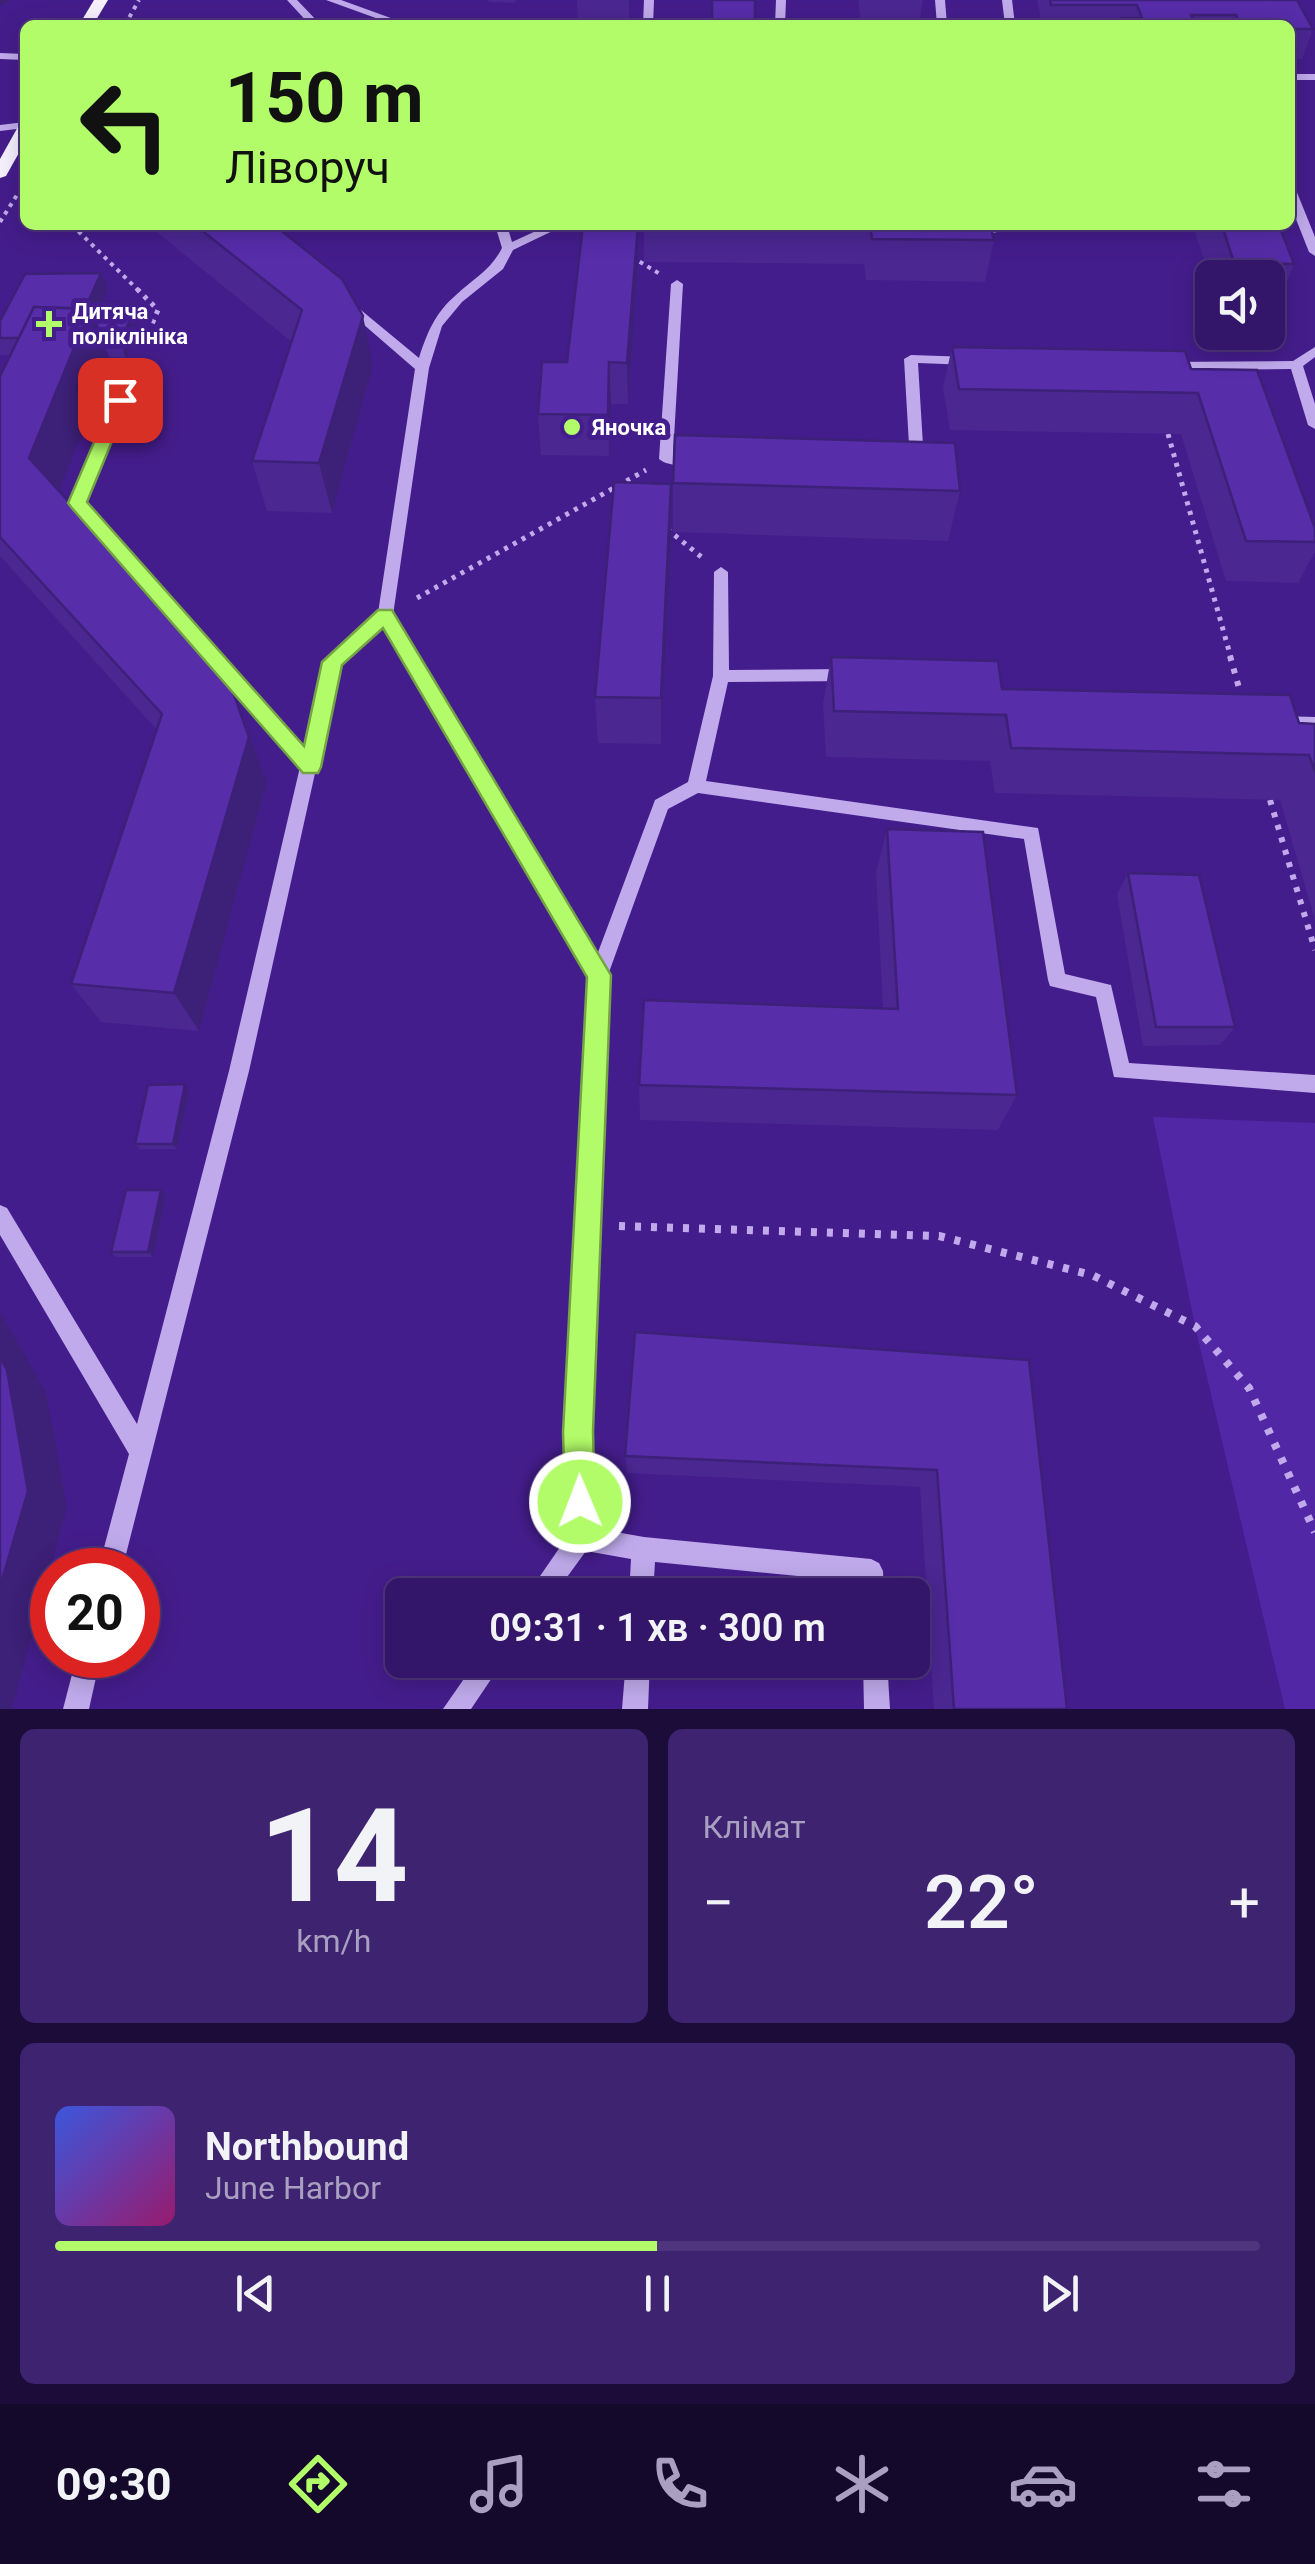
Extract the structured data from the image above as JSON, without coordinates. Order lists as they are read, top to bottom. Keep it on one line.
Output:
{"places":{"health":["Дитяча поліклініка"],"other":["Яночка"]},"page":{"turn":["150 m","Ліворуч"],"limit":"20","trip":"09:31 · 1 хв · 300 m","tile":[["14","km/h"],"Клімат"],"heat":["−","22°","+"],"song":["Northbound","June Harbor"],"tabs":"09:30"}}
